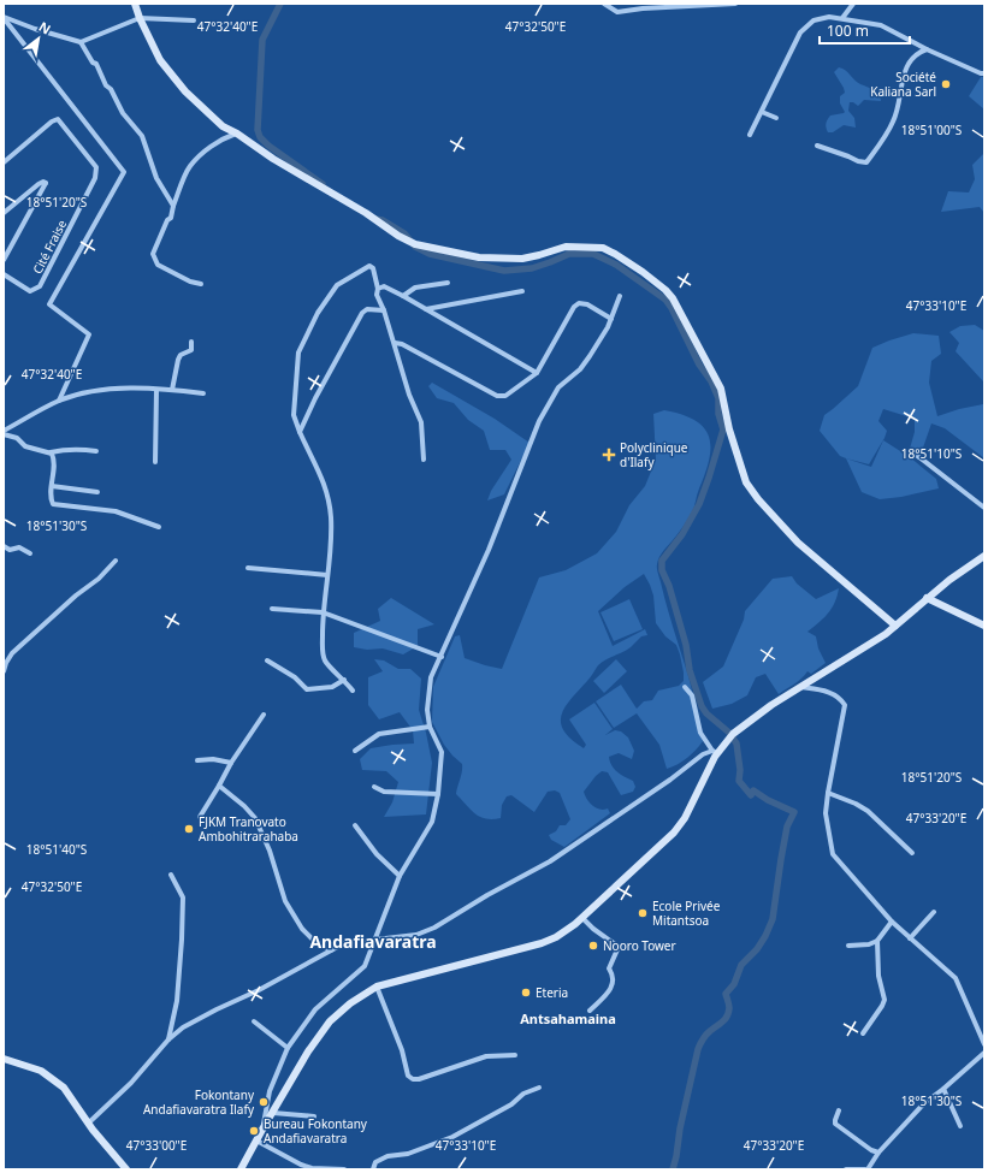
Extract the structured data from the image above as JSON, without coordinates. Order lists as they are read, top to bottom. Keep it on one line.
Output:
{"streets":{"street":["Cité Fraise"]},"districts":["Andafiavaratra","Antsahamaina"],"places":{"other":["Société Kaliana Sarl","FJKM Tranovato Ambohitrarahaba","Ecole Privée Mitantsoa","Nooro Tower","Eteria","Fokontany Andafiavaratra Ilafy","Bureau Fokontany Andafiavaratra"],"health":["Polyclinique d'Ilafy"]},"scale_bar":"100 m","north":"top right","coordinates":["47°32'50\"E","47°32'40\"E","18°51'00\"S","18°51'20\"S","47°33'10\"E","18°51'10\"S","18°51'30\"S","47°33'20\"E","18°51'40\"S","47°33'00\"E"]}
